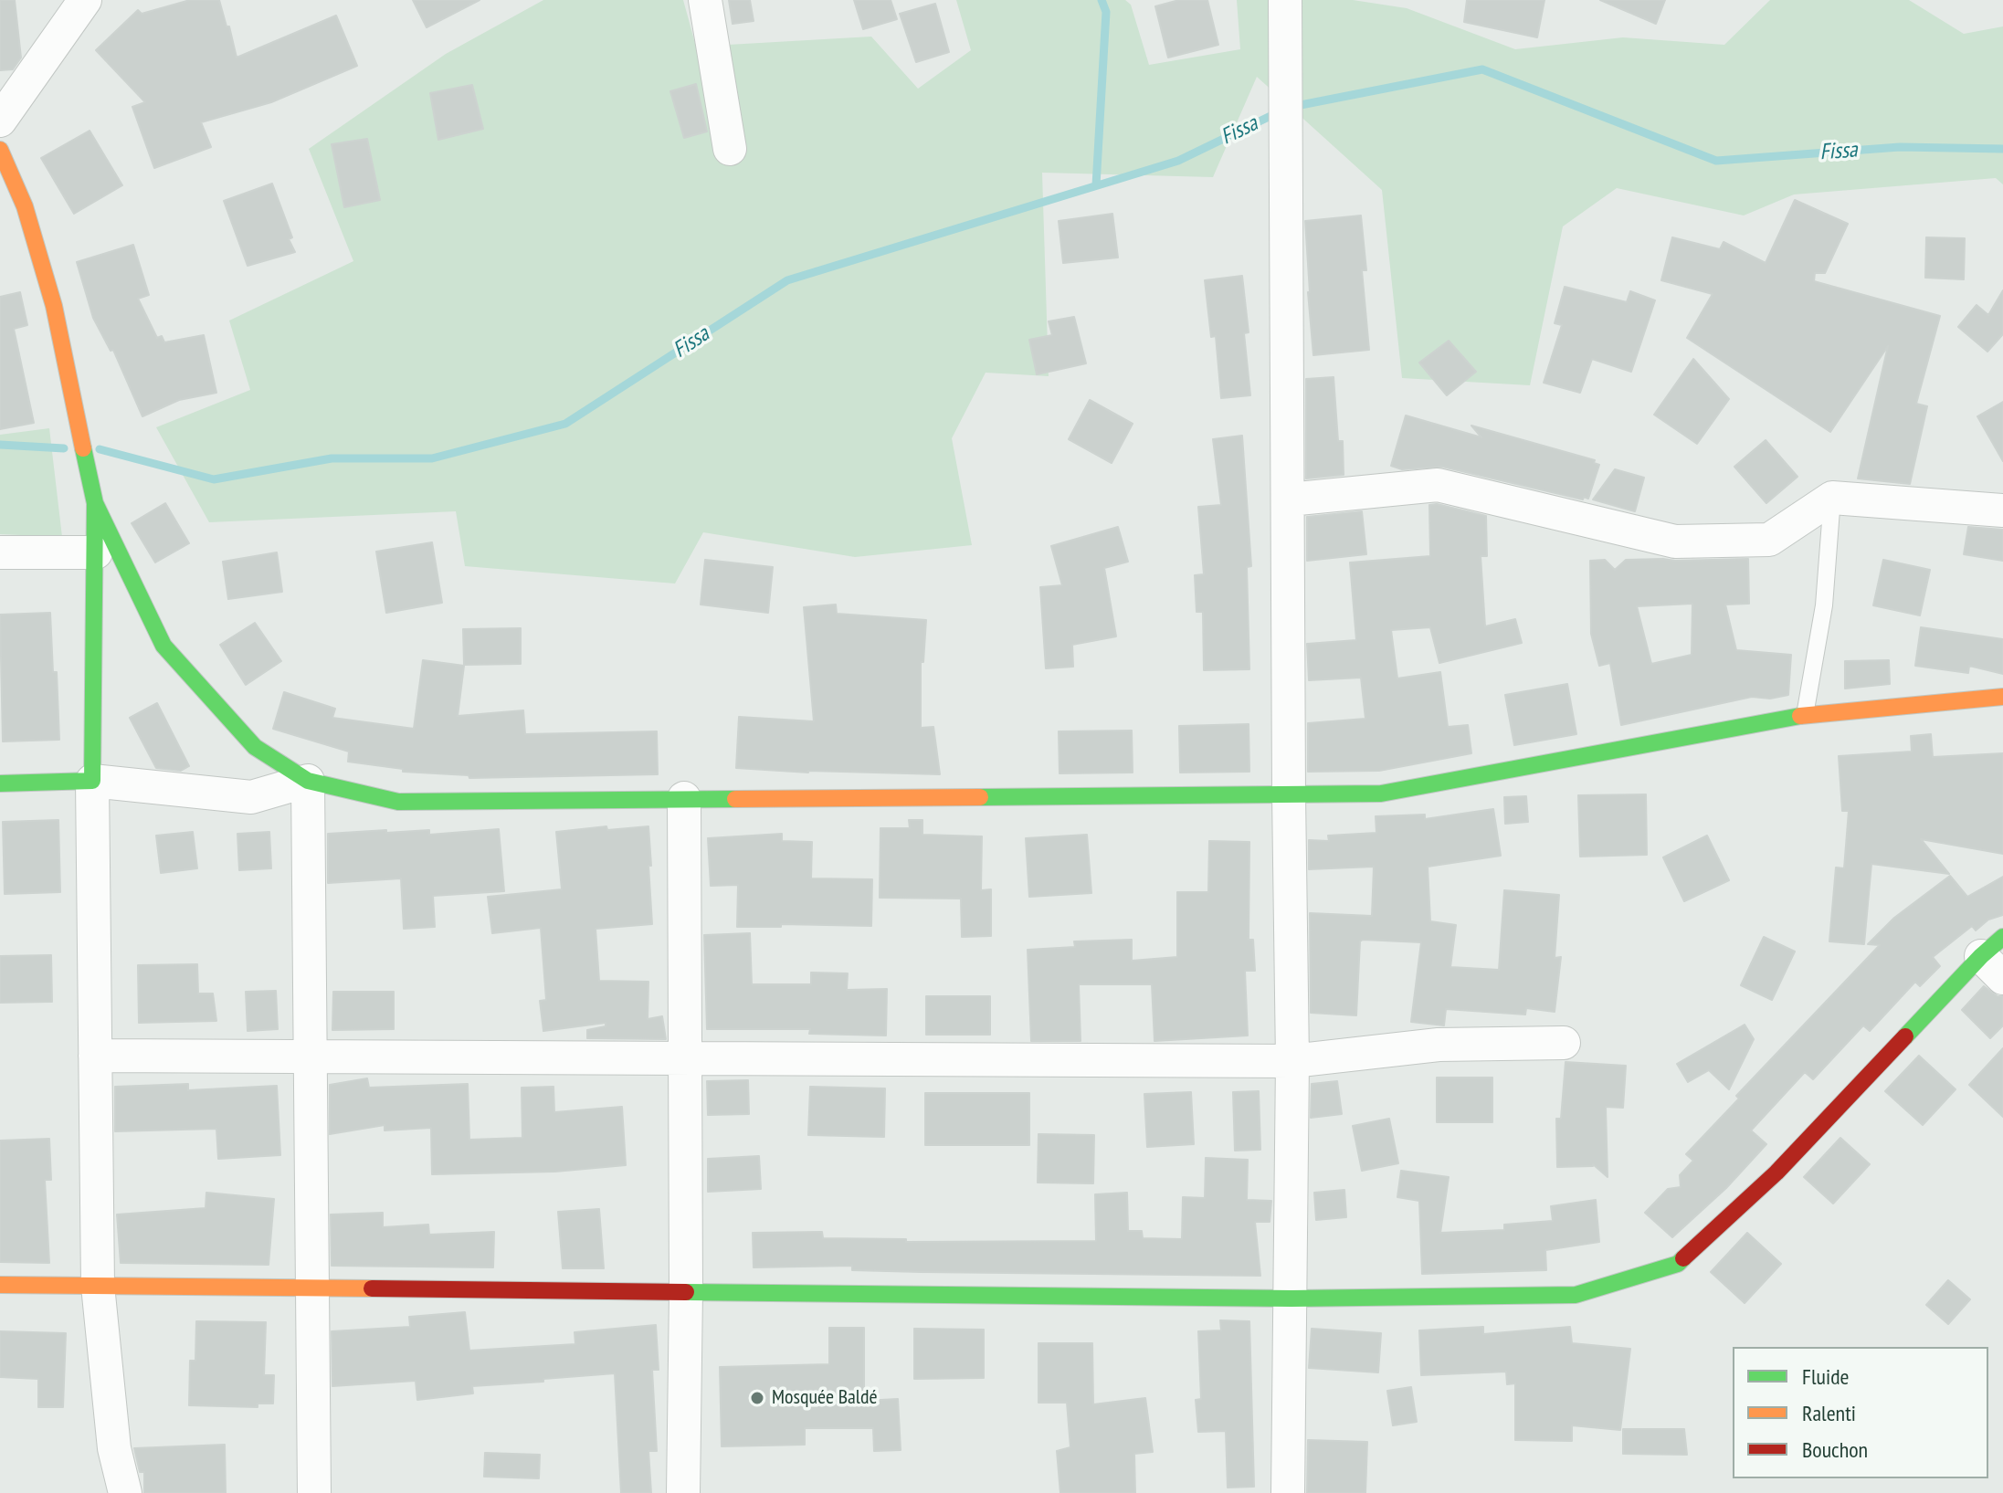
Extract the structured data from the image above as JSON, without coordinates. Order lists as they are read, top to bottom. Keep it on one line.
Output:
{"water":["Fissa"],"places":["Mosquée Baldé"],"legend":["Fluide","Ralenti","Bouchon"]}
